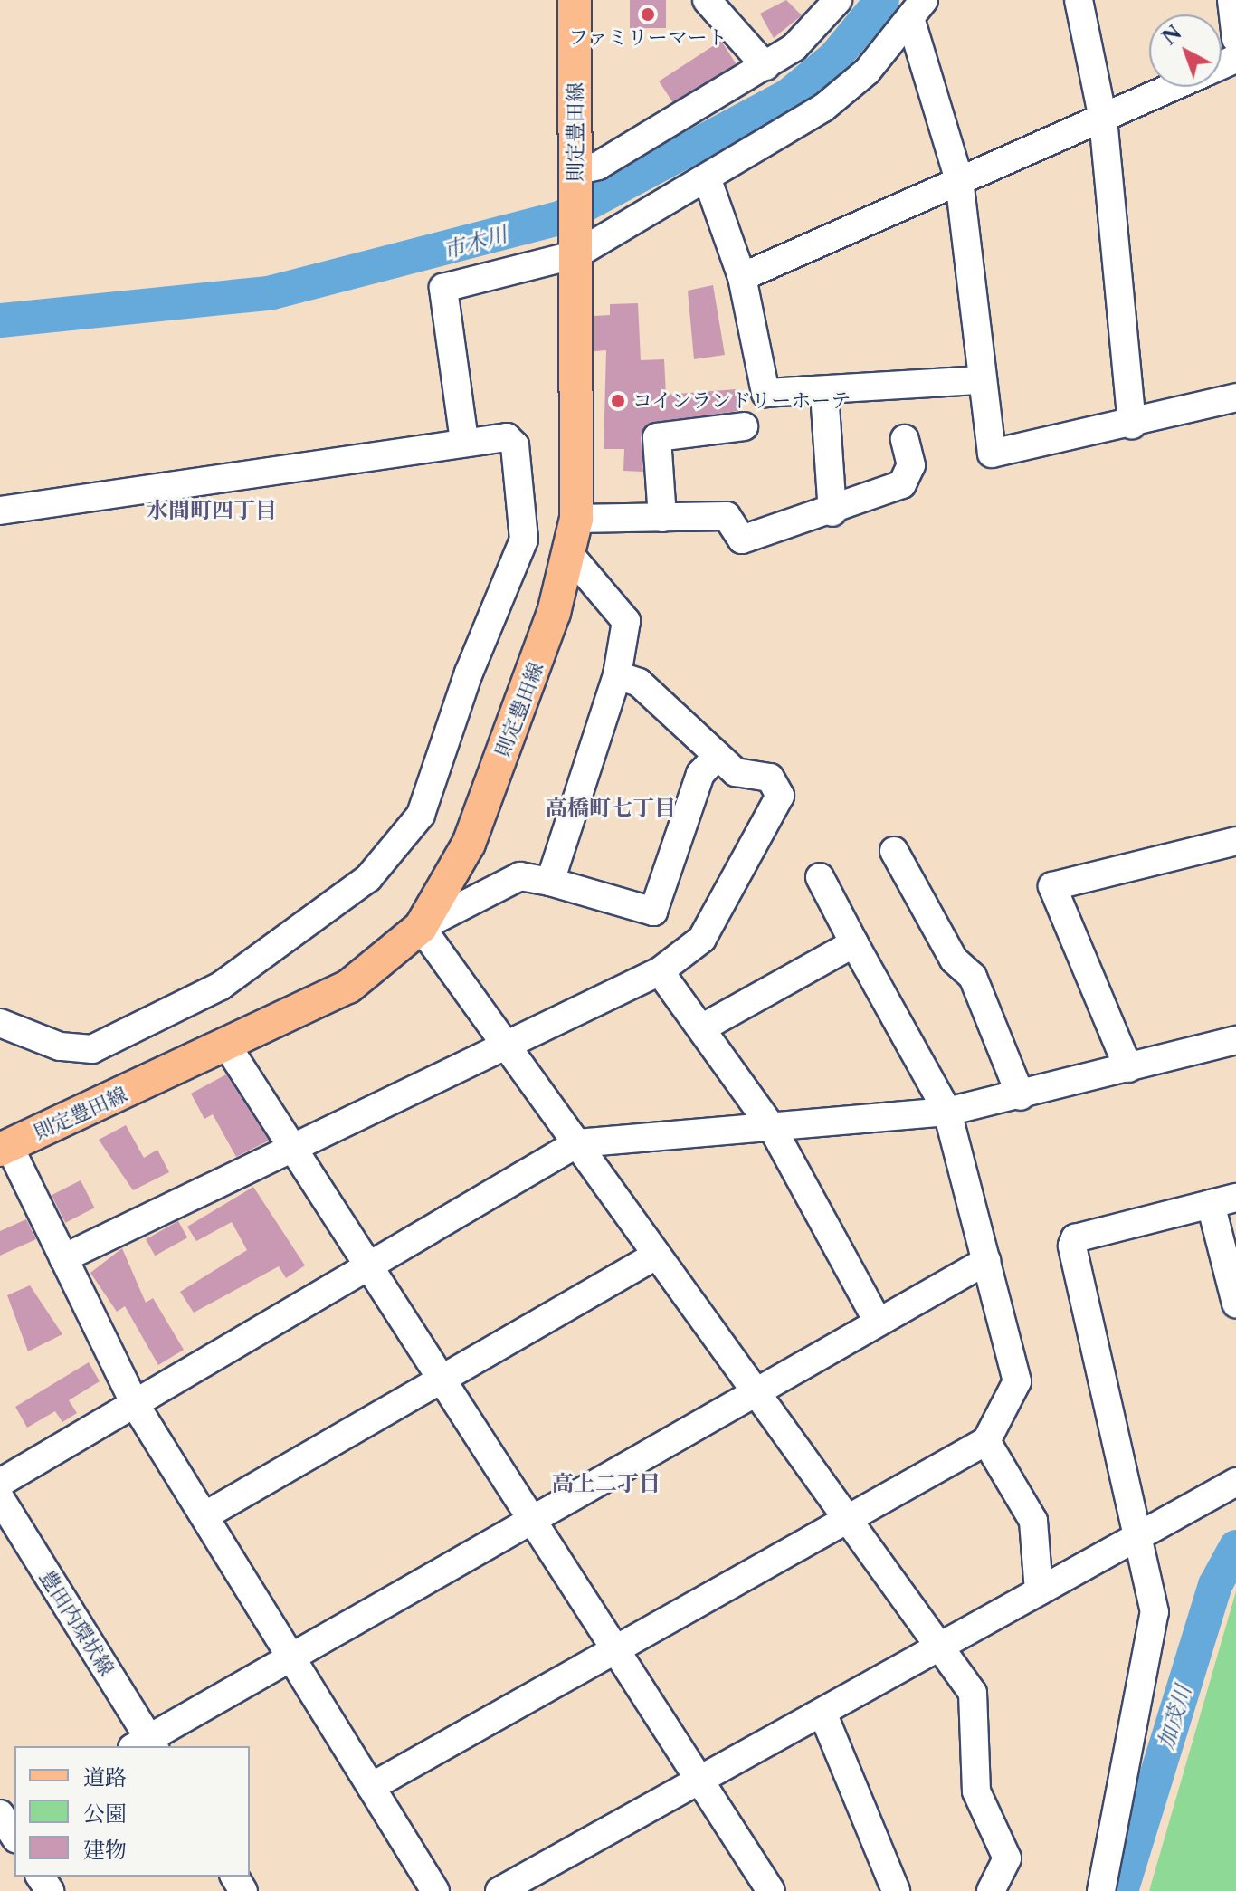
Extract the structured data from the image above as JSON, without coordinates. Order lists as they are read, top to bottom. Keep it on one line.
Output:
{"streets":{"main road":["則定豊田線"],"street":["豊田内環状線"]},"districts":["水間町四丁目","高橋町七丁目","高上二丁目"],"water":["市木川","加茂川"],"places":["ファミリーマート","コインランドリーホーテ"],"legend":["道路","公園","建物"],"north":"top left"}
